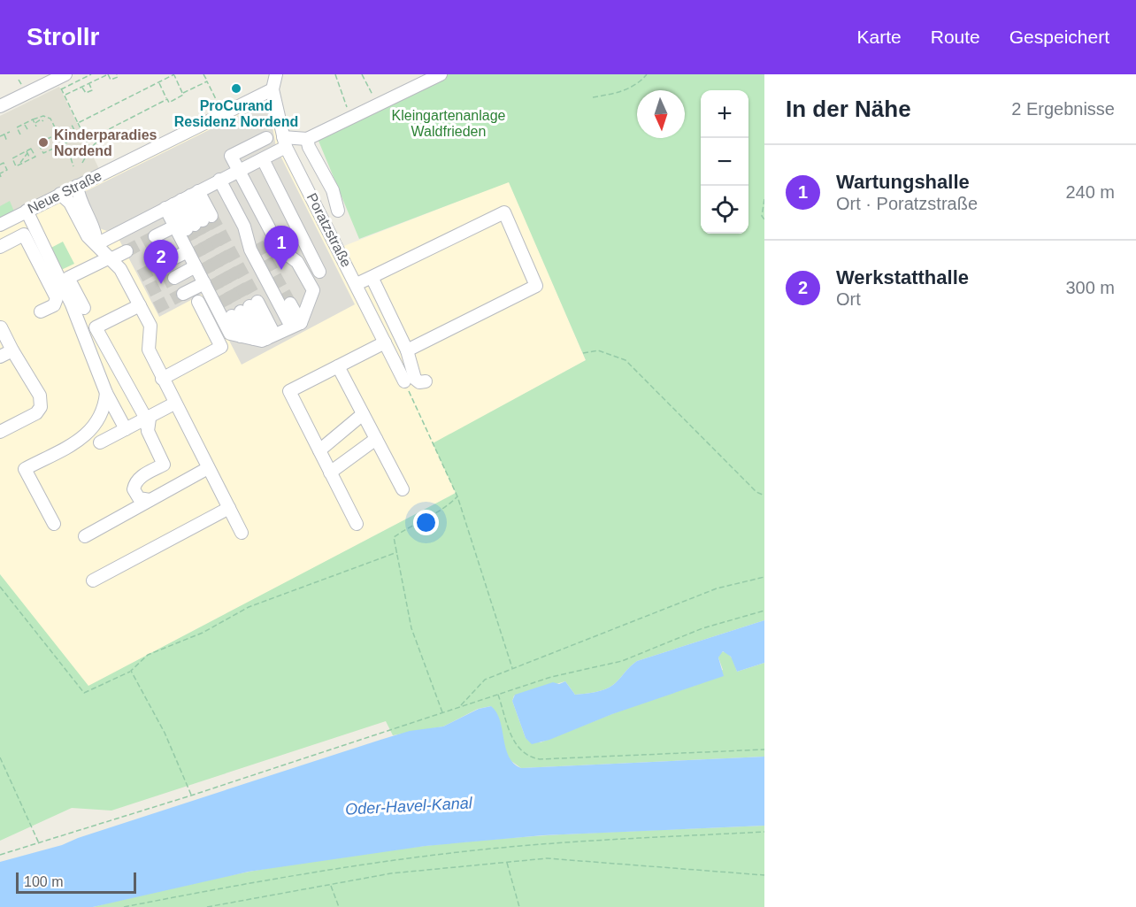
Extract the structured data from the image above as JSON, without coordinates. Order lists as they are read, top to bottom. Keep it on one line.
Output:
{"streets":{"street":["Neue Straße","Poratzstraße"]},"crossings":[["Neue Straße","Poratzstraße"]],"water":["Oder-Havel-Kanal"],"parks":["Kleingartenanlage Waldfrieden"],"places":["ProCurand Residenz Nordend","Kinderparadies Nordend"],"scale_bar":"100 m","north":"bottom","page":{"header":"Strollr","nav":["Karte","Route","Gespeichert"],"heading":["In der Nähe","2 Ergebnisse"],"map_buttons":["+","−"],"list":[{"mark":"1","name":"Wartungshalle","note":"Ort · Poratzstraße","value":"240 m"},{"mark":"2","name":"Werkstatthalle","note":"Ort","value":"300 m"}],"pins":["1","2"],"scale":"100 m"}}
